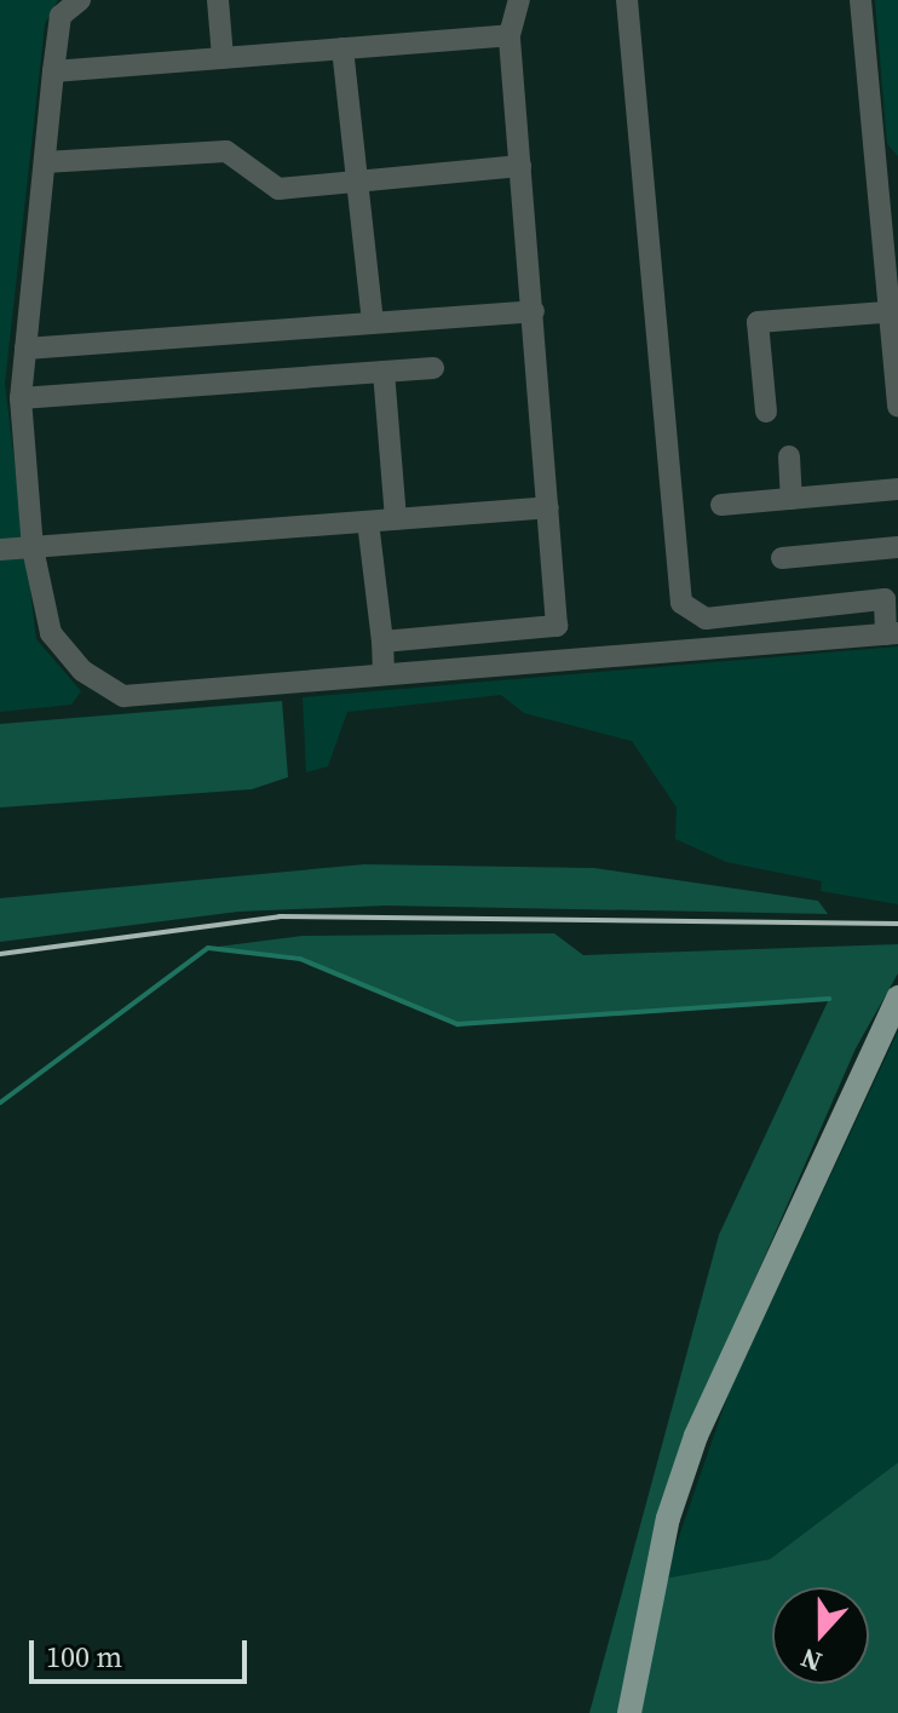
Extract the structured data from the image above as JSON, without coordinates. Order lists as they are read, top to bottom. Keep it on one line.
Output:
{"scale_bar":"100 m","north":"bottom"}
